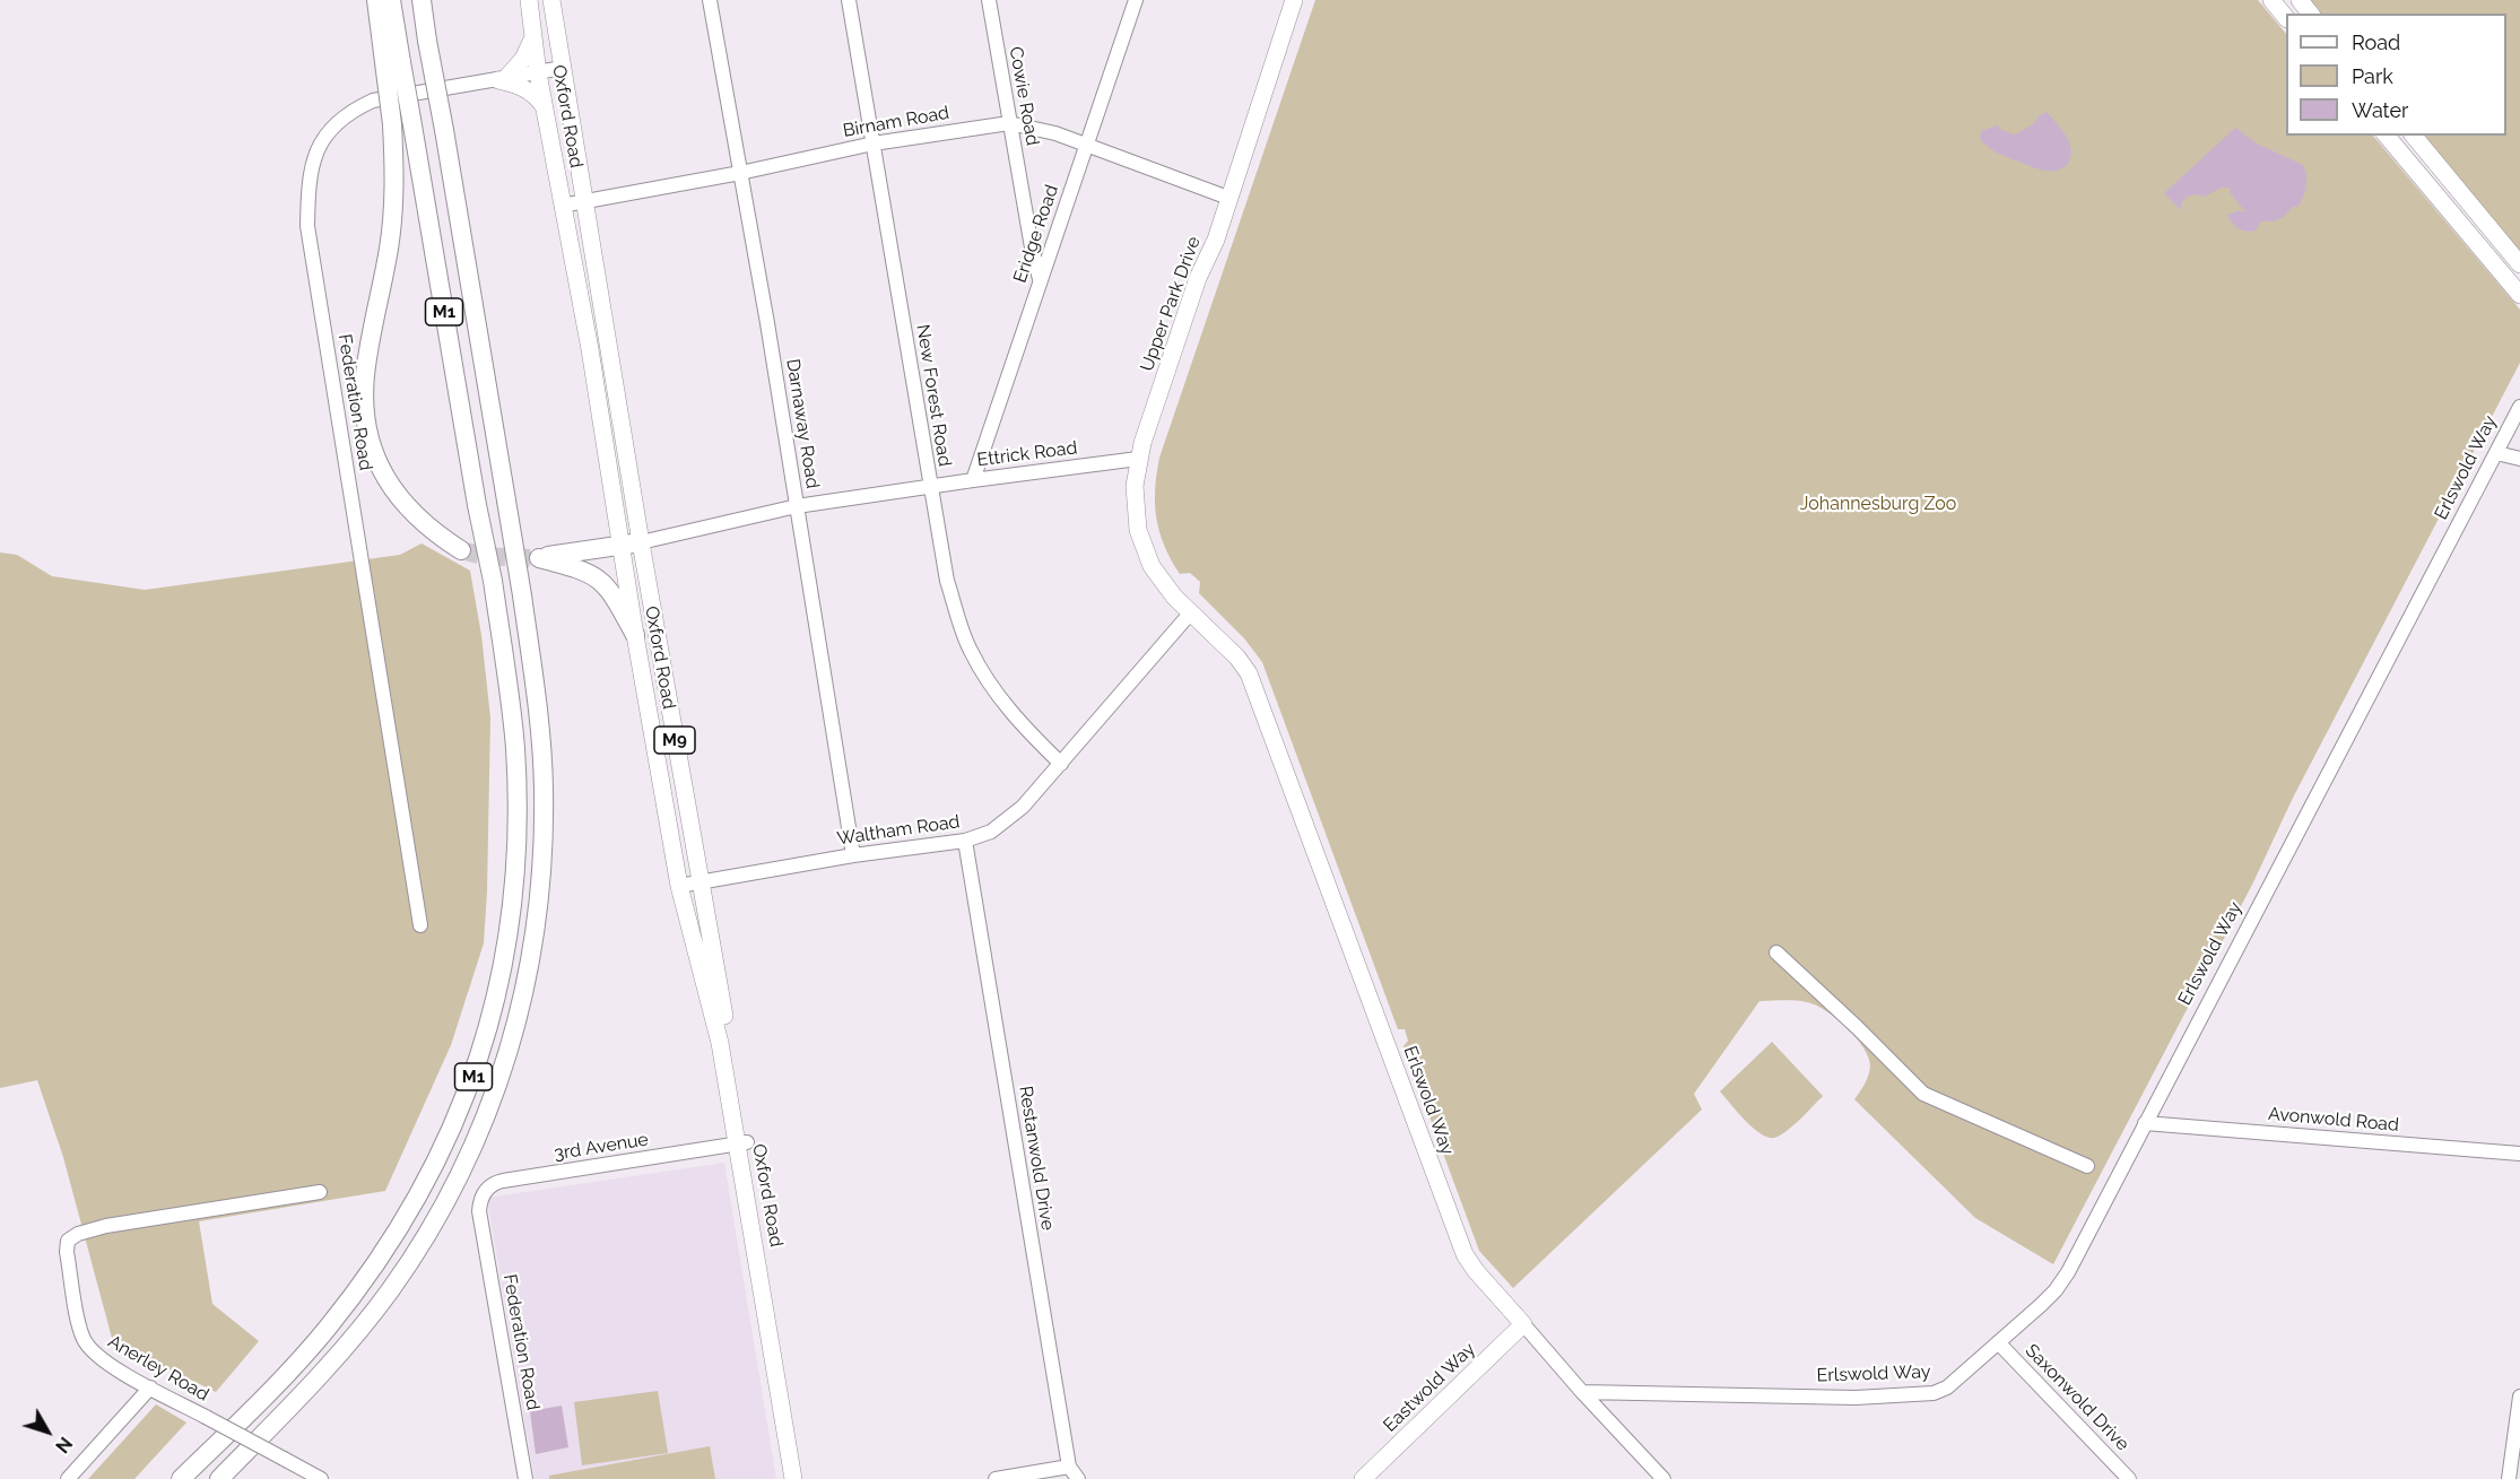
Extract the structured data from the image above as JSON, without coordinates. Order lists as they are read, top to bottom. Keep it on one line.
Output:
{"streets":{"highway":["M1"],"main road":["Oxford Road","Upper Park Drive","Erlswold Way","M9","Eastwold Way"],"street":["Cowie Road","Birnam Road","Eridge Road","New Forest Road","Federation Road","Darnaway Road","Ettrick Road","Waltham Road","Avonwold Road","3rd Avenue","Restanwold Drive","Anerley Road","Saxonwold Drive"]},"crossings":[["Cowie Road","Birnam Road"],["Cowie Road","Eridge Road"],["Oxford Road","Birnam Road"],["Oxford Road","Federation Road"],["Oxford Road","Ettrick Road"],["Oxford Road","Waltham Road"],["Oxford Road","3rd Avenue"],["Birnam Road","Eridge Road"],["Birnam Road","Upper Park Drive"],["Birnam Road","New Forest Road"],["Birnam Road","Darnaway Road"],["Eridge Road","Ettrick Road"],["Upper Park Drive","Ettrick Road"],["Upper Park Drive","Erlswold Way"],["Upper Park Drive","Waltham Road"],["New Forest Road","Ettrick Road"],["New Forest Road","Waltham Road"],["Federation Road","3rd Avenue"],["Darnaway Road","Ettrick Road"],["Darnaway Road","Waltham Road"],["Erlswold Way","Waltham Road"],["Erlswold Way","Avonwold Road"],["Erlswold Way","Eastwold Way"],["Erlswold Way","Saxonwold Drive"],["Waltham Road","Restanwold Drive"]],"parks":["Johannesburg Zoo"],"legend":["Road","Park","Water"],"north":"bottom right"}
